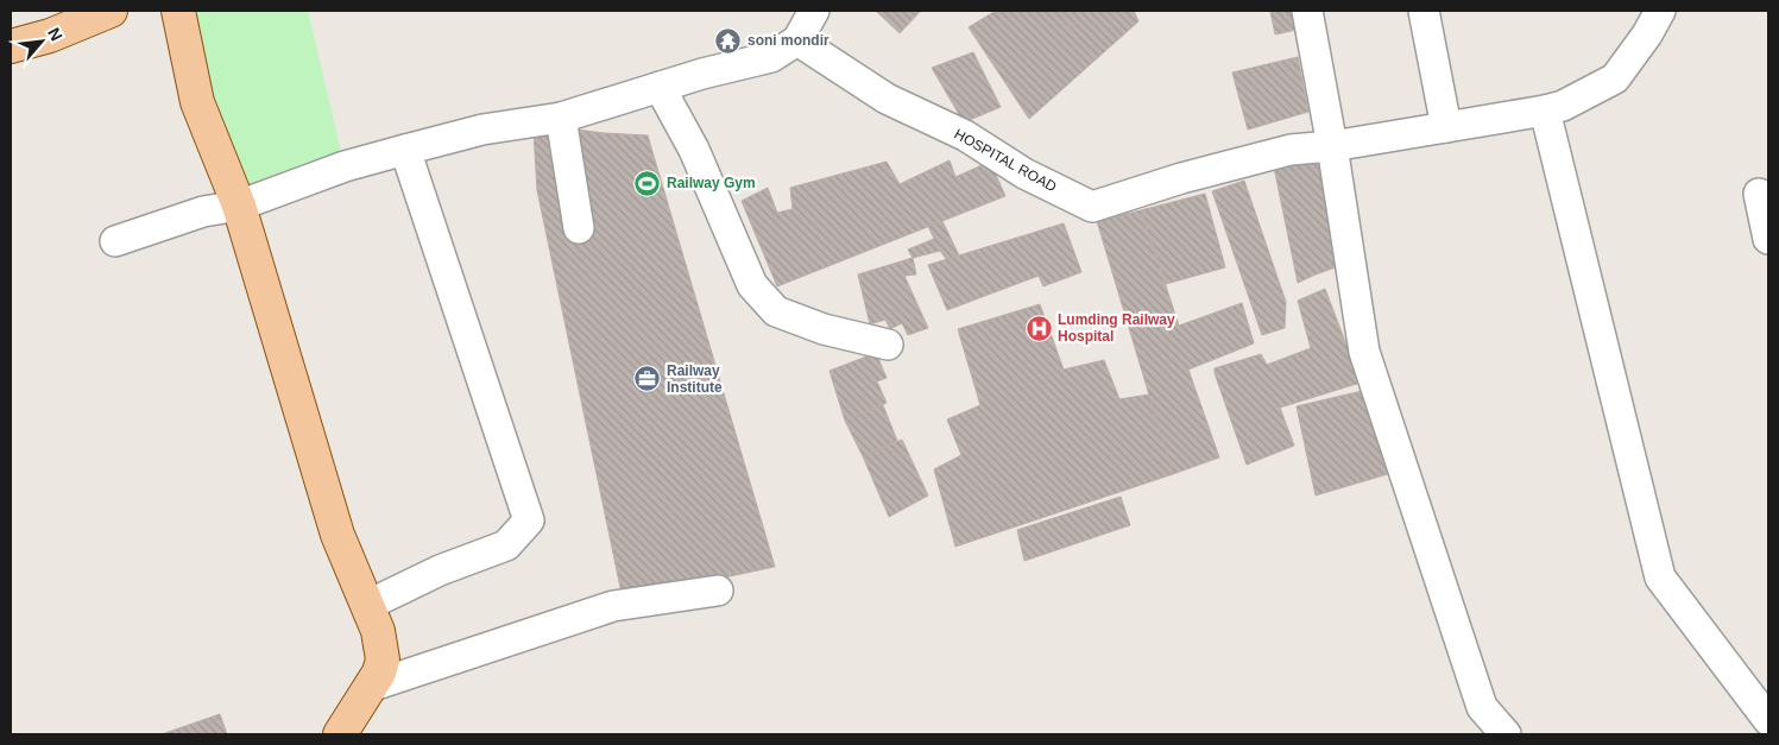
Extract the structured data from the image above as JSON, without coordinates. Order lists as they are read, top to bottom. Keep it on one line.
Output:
{"streets":{"street":["HOSPITAL ROAD"]},"places":{"temple":["soni mondir"],"sports":["Railway Gym"],"hospital":["Lumding Railway Hospital"],"office":["Railway Institute"]},"north":"top right"}
